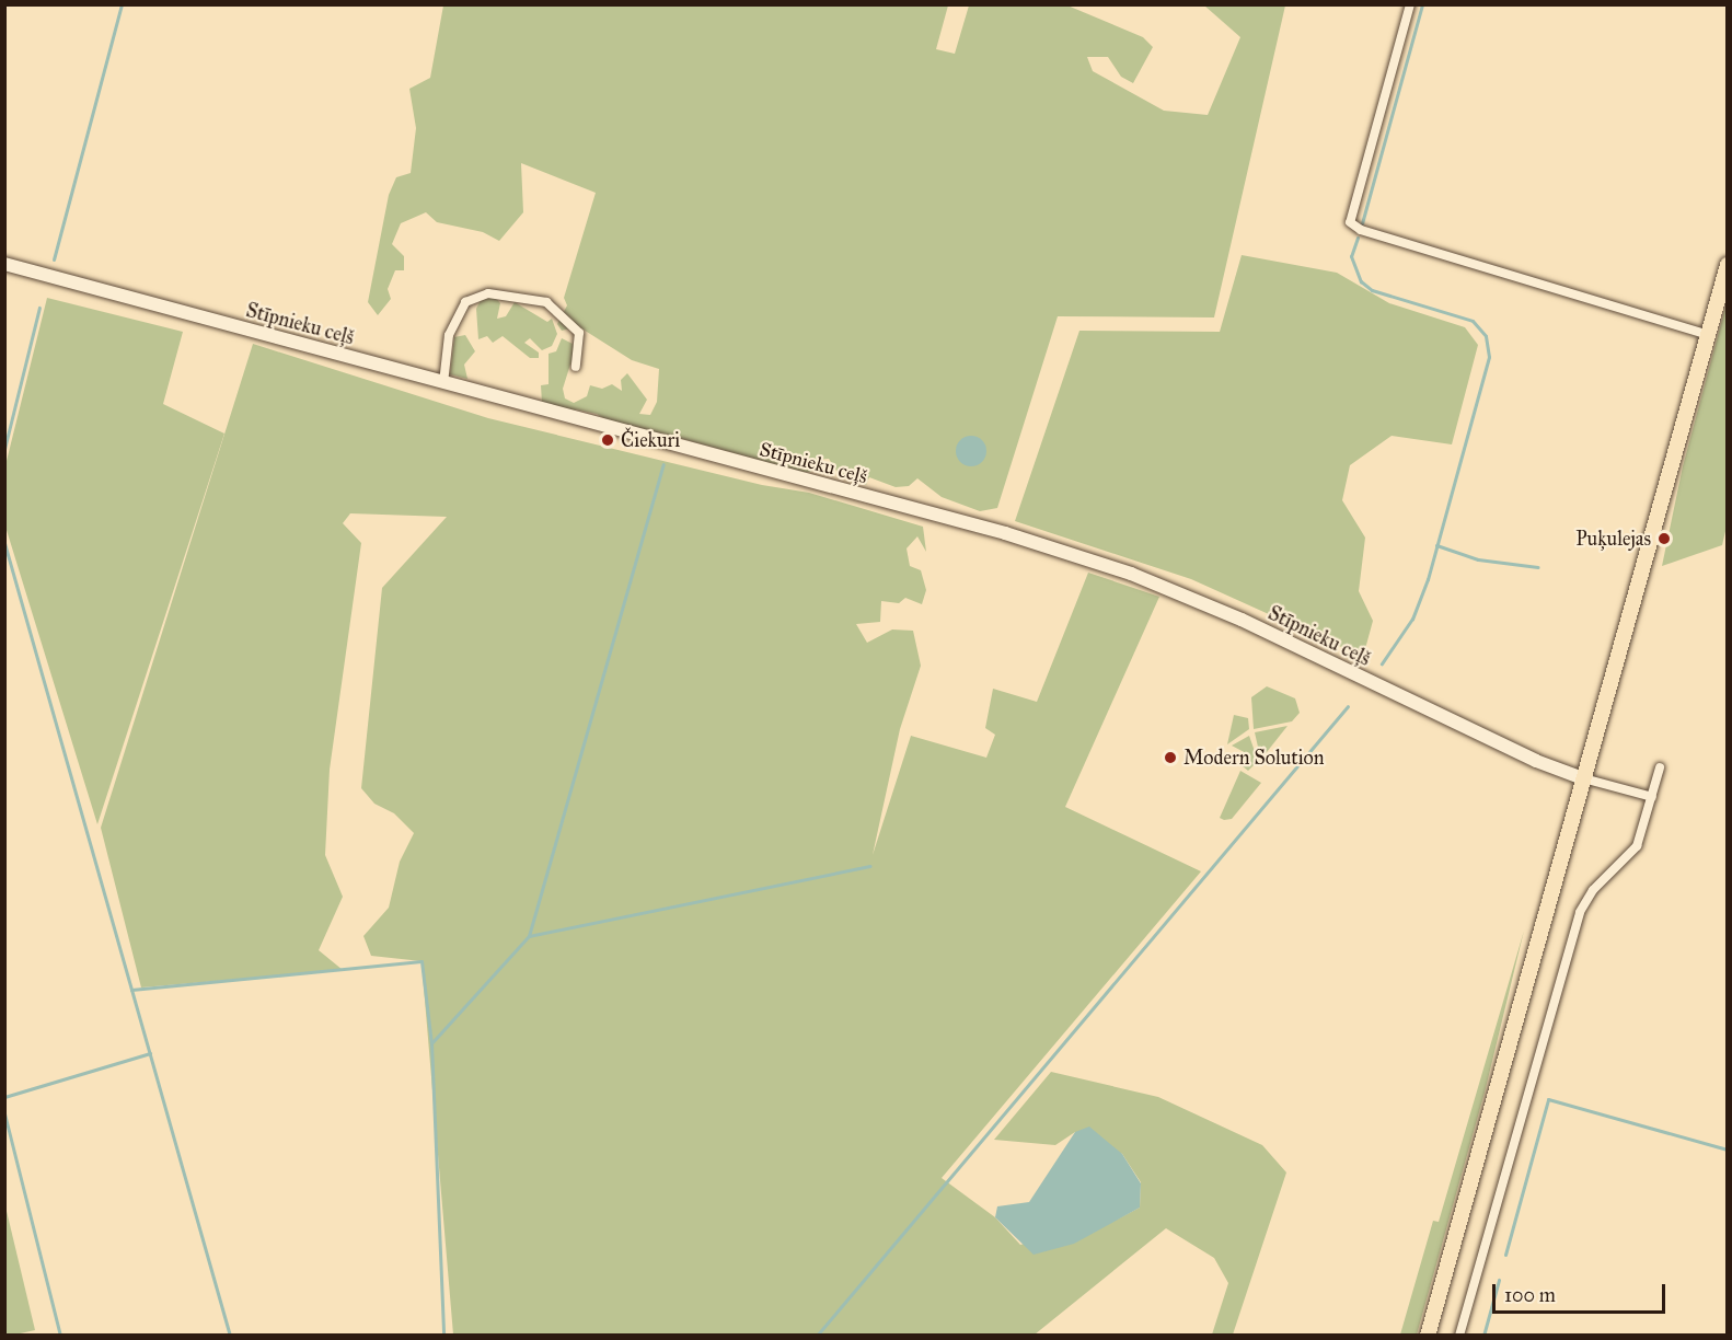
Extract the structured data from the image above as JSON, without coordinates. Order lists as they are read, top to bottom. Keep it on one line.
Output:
{"streets":{"main road":["Stīpnieku ceļš"]},"places":["Čiekuri","Puķulejas","Modern Solution"],"scale_bar":"100 m"}
